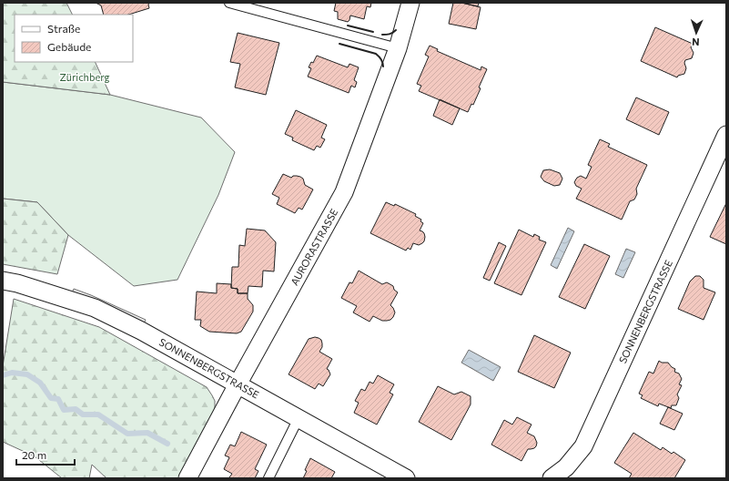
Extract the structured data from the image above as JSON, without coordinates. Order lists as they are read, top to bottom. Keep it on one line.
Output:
{"streets":{"street":["AURORASTRASSE","SONNENBERGSTRASSE"]},"crossings":[["AURORASTRASSE","SONNENBERGSTRASSE"]],"parks":["Zürichberg"],"legend":["Straße","Gebäude"],"scale_bar":"20 m","north":"bottom"}
